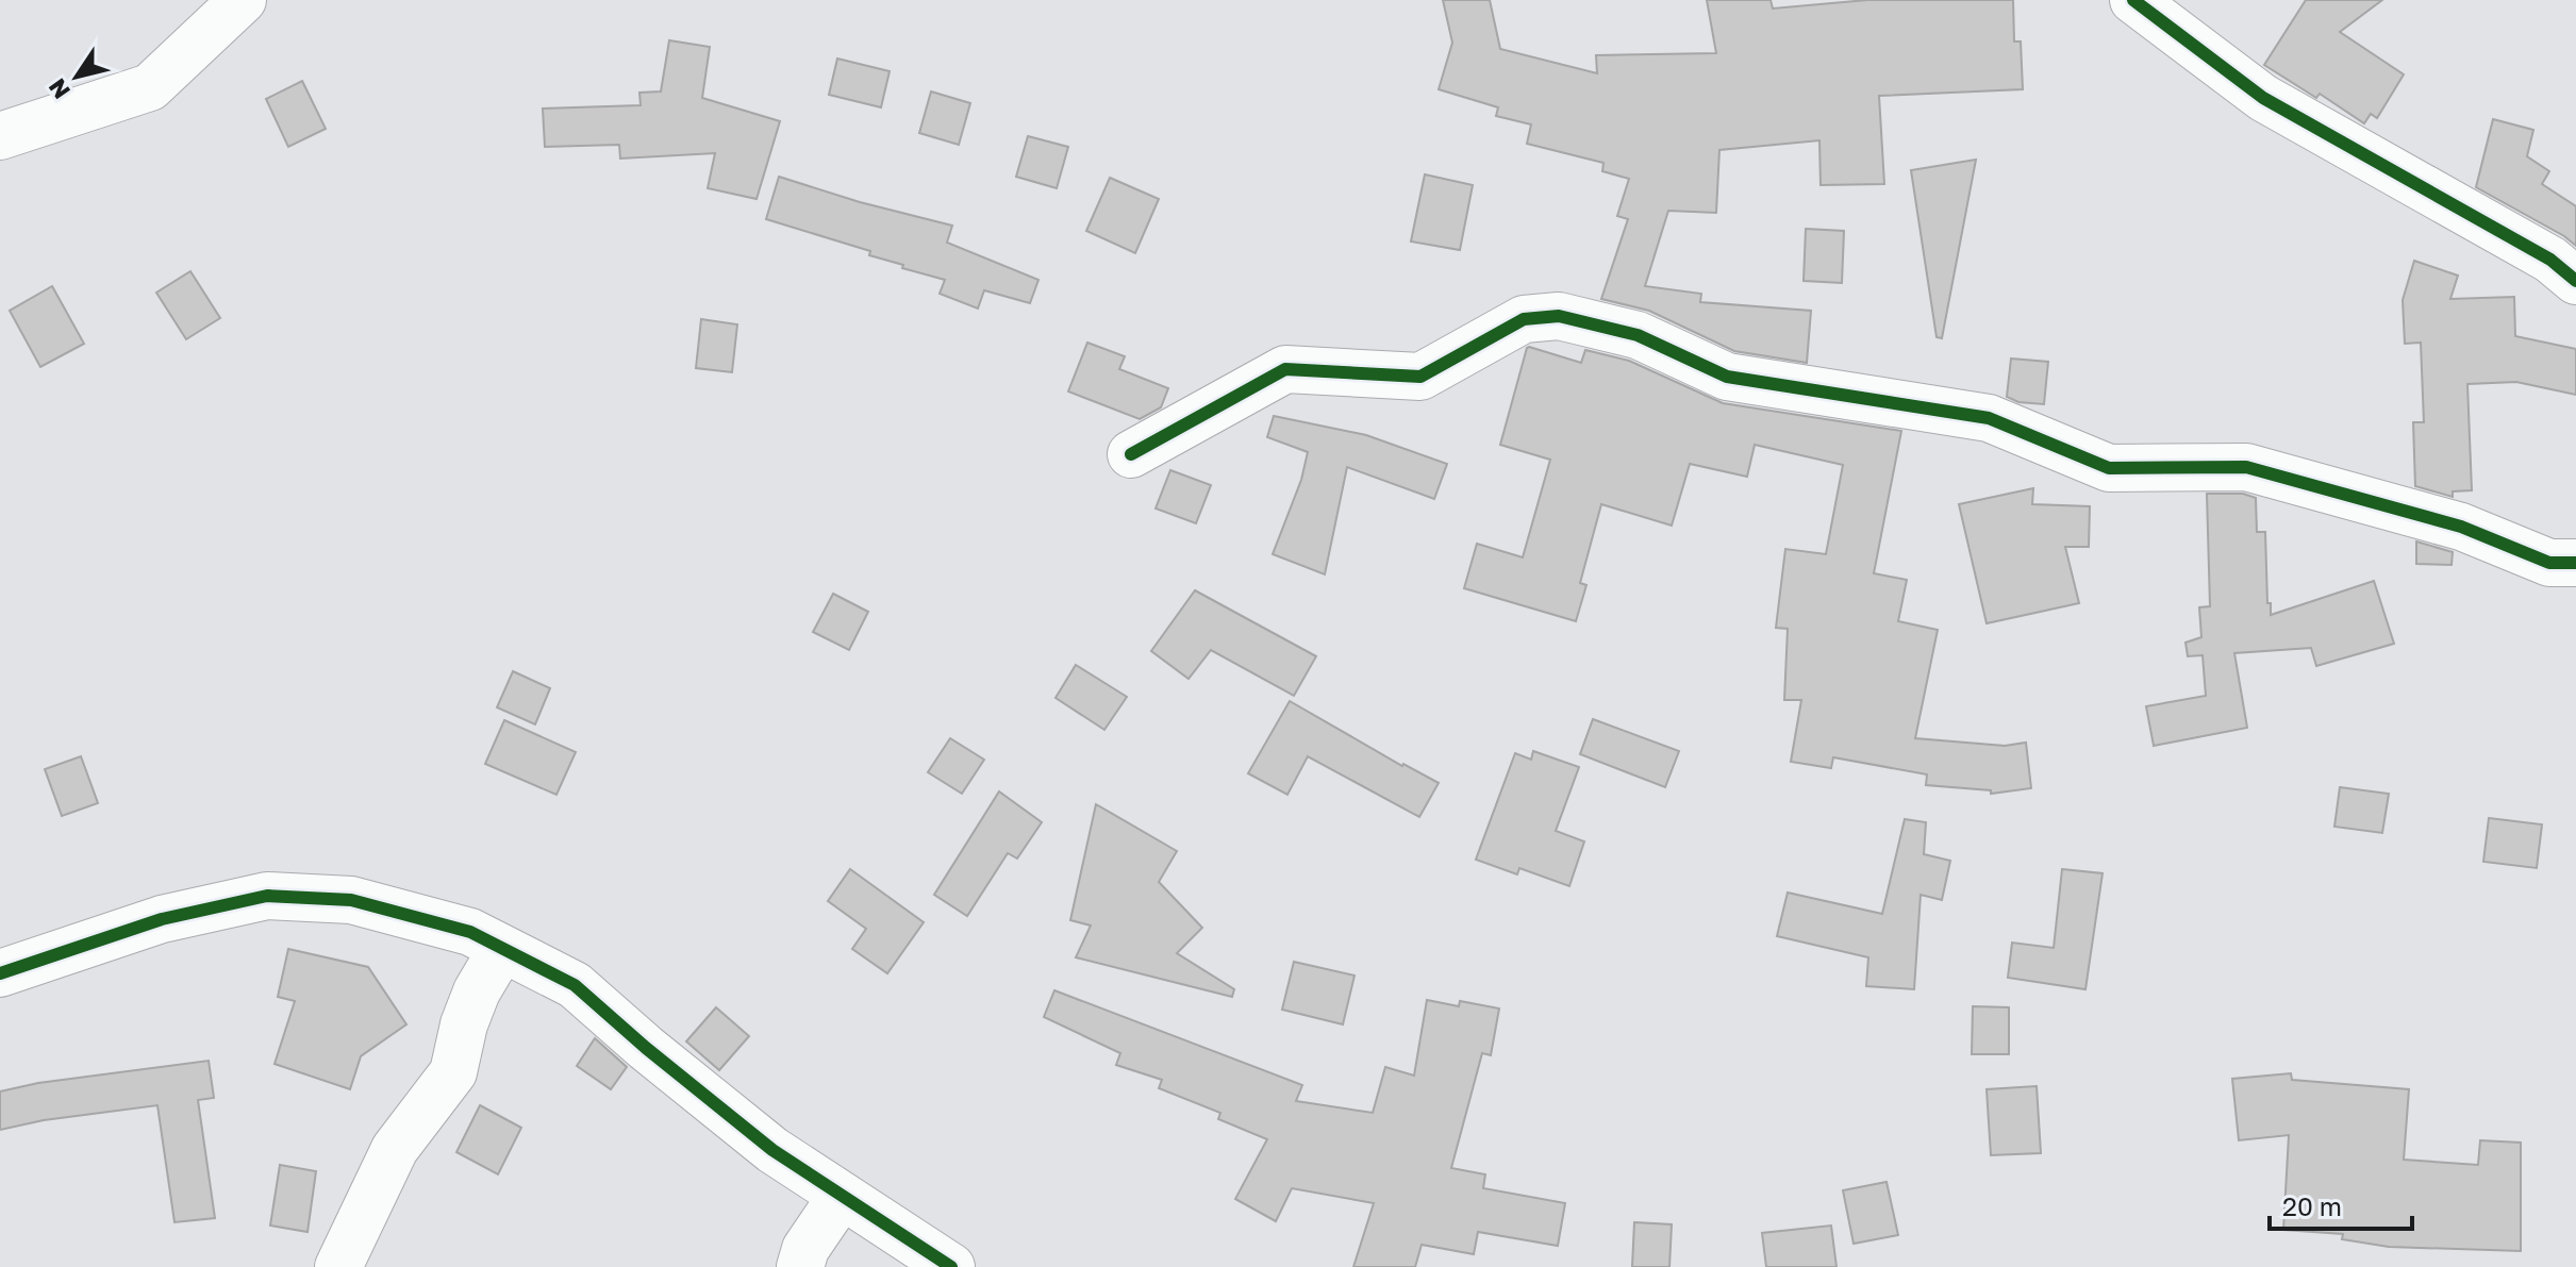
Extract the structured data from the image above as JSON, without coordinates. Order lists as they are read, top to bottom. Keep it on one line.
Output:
{"scale_bar":"20 m","north":"bottom left"}
